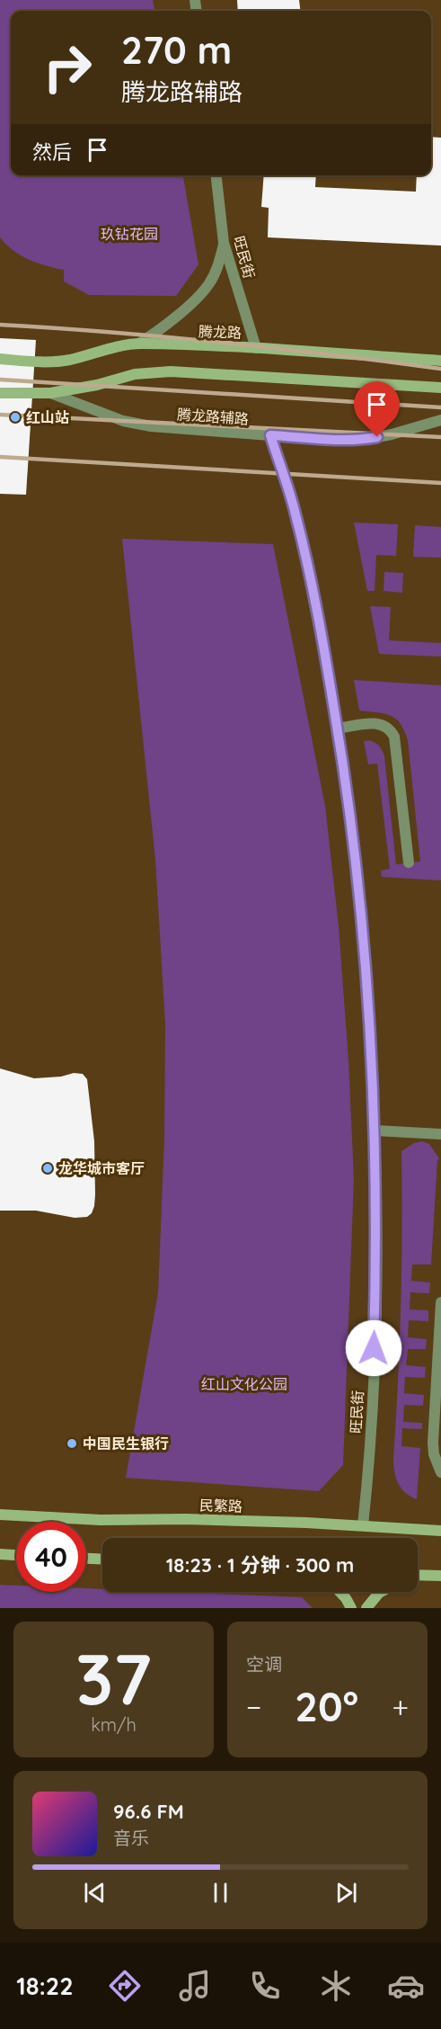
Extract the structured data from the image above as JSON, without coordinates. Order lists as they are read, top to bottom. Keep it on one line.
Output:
{"streets":{"main road":["腾龙路","民繁路"],"street":["旺民街","腾龙路辅路"]},"crossings":[["旺民街","腾龙路"],["旺民街","腾龙路辅路"],["旺民街","民繁路"]],"parks":["玖钻花园","红山文化公园"],"places":["红山站","龙华城市客厅","中国民生银行"],"page":{"turn":["270 m","腾龙路辅路"],"then":"然后","limit":"40","trip":"18:23 · 1 分钟 · 300 m","tile":[["37","km/h"],"空调"],"heat":["−","20°","+"],"song":["96.6 FM","音乐"],"tabs":"18:22"}}
